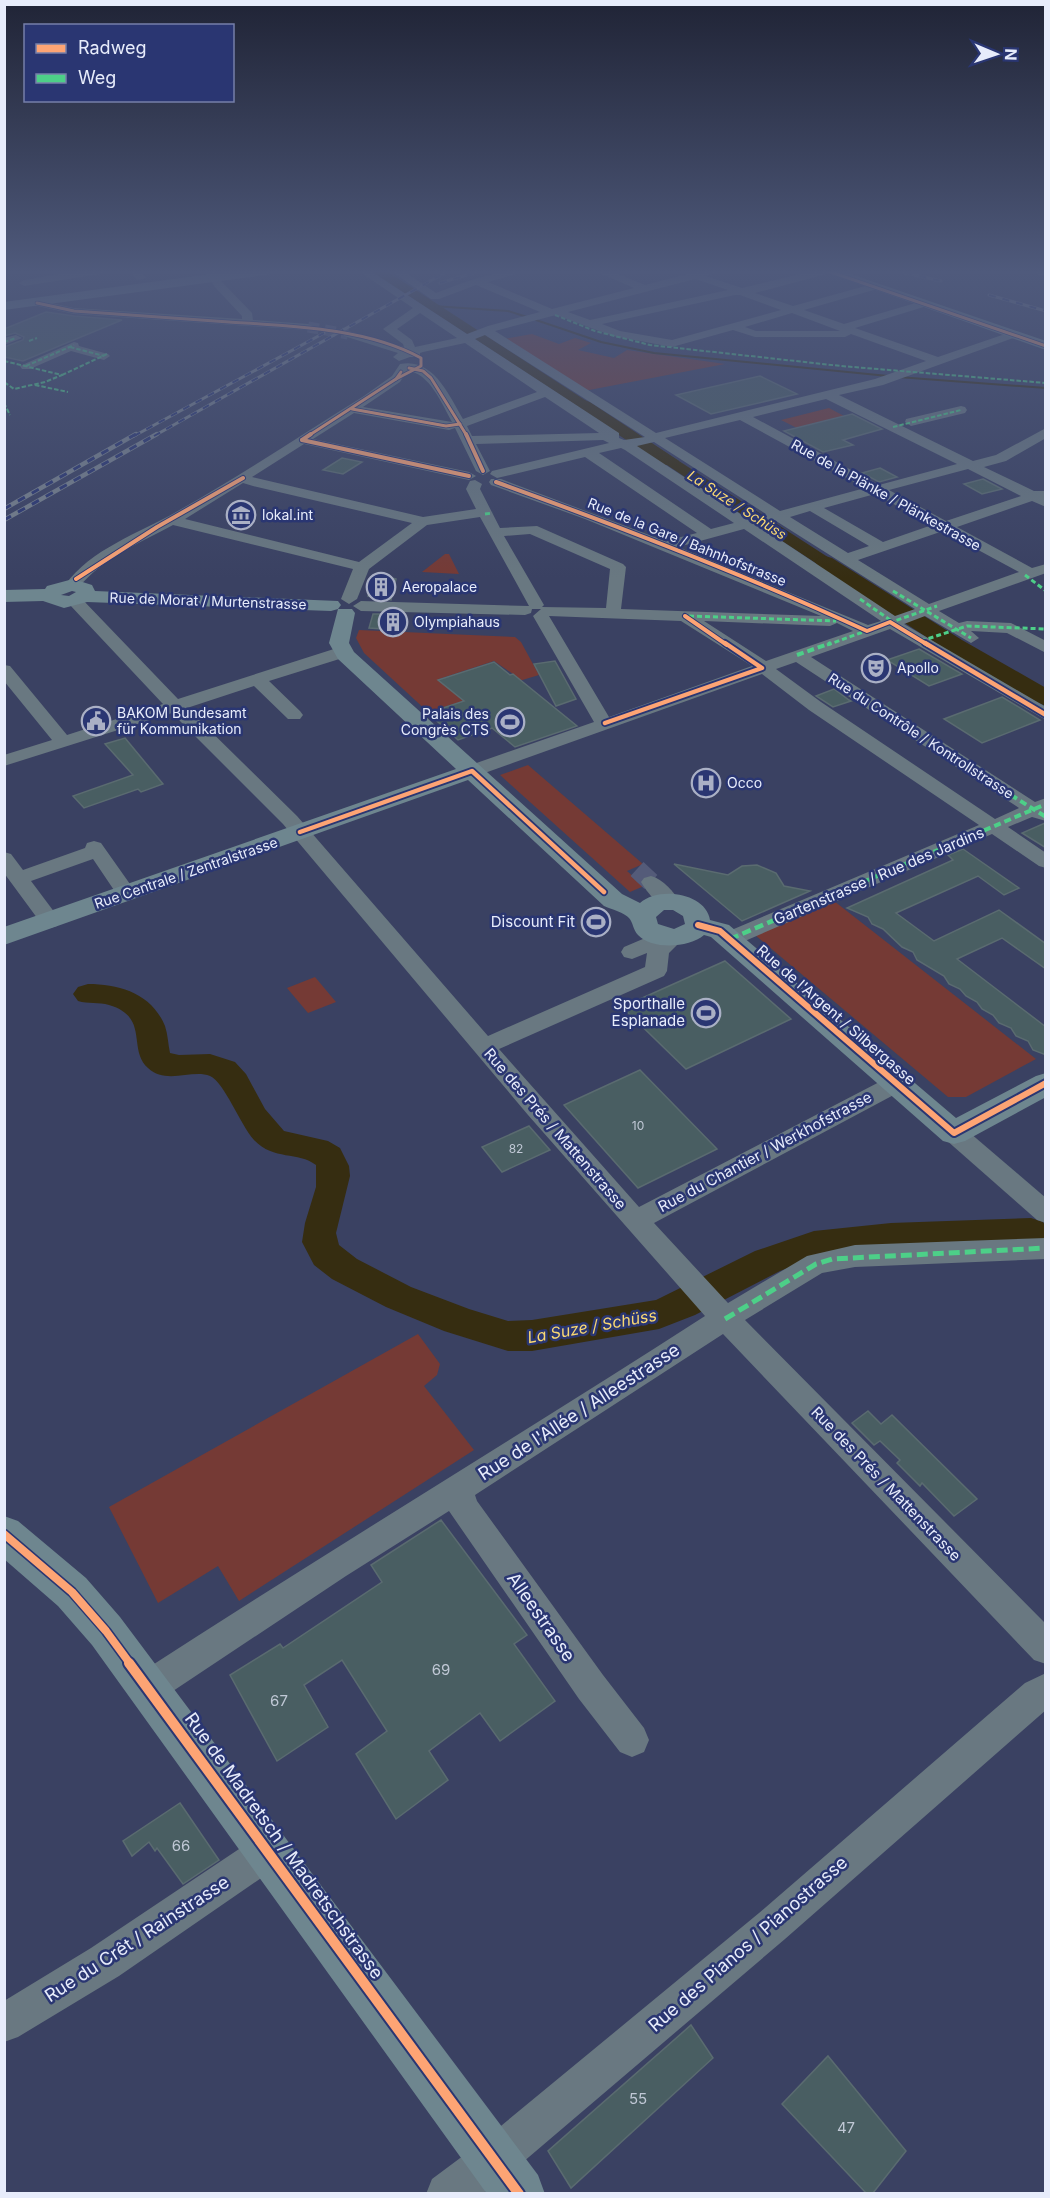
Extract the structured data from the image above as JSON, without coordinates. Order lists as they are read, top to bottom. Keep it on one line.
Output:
{"streets":{"main road":["Rue de Morat / Murtenstrasse","Rue Centrale / Zentralstrasse","Rue de l'Argent / Silbergasse","Rue de Madretsch / Madretschstrasse"],"street":["Rue de la Plänke / Plänkestrasse","Rue de la Gare / Bahnhofstrasse","Rue du Contrôle / Kontrollstrasse","Gartenstrasse / Rue des Jardins","Rue des Prés / Mattenstrasse","Rue du Chantier / Werkhofstrasse","Rue de l'Allée / Alleestrasse","Alleestrasse","Rue du Crêt / Rainstrasse","Rue des Pianos / Pianostrasse"]},"crossings":[["Rue de la Plänke / Plänkestrasse","Rue Centrale / Zentralstrasse"],["Rue de la Gare / Bahnhofstrasse","Rue de Morat / Murtenstrasse"],["Rue de la Gare / Bahnhofstrasse","Rue Centrale / Zentralstrasse"],["Rue de Morat / Murtenstrasse","Rue des Prés / Mattenstrasse"],["Rue du Contrôle / Kontrollstrasse","Rue Centrale / Zentralstrasse"],["Rue du Contrôle / Kontrollstrasse","Gartenstrasse / Rue des Jardins"],["Rue Centrale / Zentralstrasse","Rue des Prés / Mattenstrasse"],["Gartenstrasse / Rue des Jardins","Rue de l'Argent / Silbergasse"],["Rue de l'Argent / Silbergasse","Rue du Chantier / Werkhofstrasse"],["Rue des Prés / Mattenstrasse","Rue du Chantier / Werkhofstrasse"],["Rue des Prés / Mattenstrasse","Rue de l'Allée / Alleestrasse"],["Rue de l'Allée / Alleestrasse","Alleestrasse"],["Rue de l'Allée / Alleestrasse","Rue de Madretsch / Madretschstrasse"],["Rue de Madretsch / Madretschstrasse","Rue du Crêt / Rainstrasse"],["Rue de Madretsch / Madretschstrasse","Rue des Pianos / Pianostrasse"]],"water":["La Suze / Schüss"],"places":{"museum":["lokal.int"],"building":["Aeropalace","Olympiahaus"],"theatre":["Apollo"],"public building":["BAKOM Bundesamt für Kommunikation"],"sports":["Palais des Congrès CTS","Discount Fit","Sporthalle Esplanade"],"hospital":["Occo"]},"house_numbers":["10","82","69","67","66","55","47"],"legend":["Radweg","Weg"],"north":"right"}
